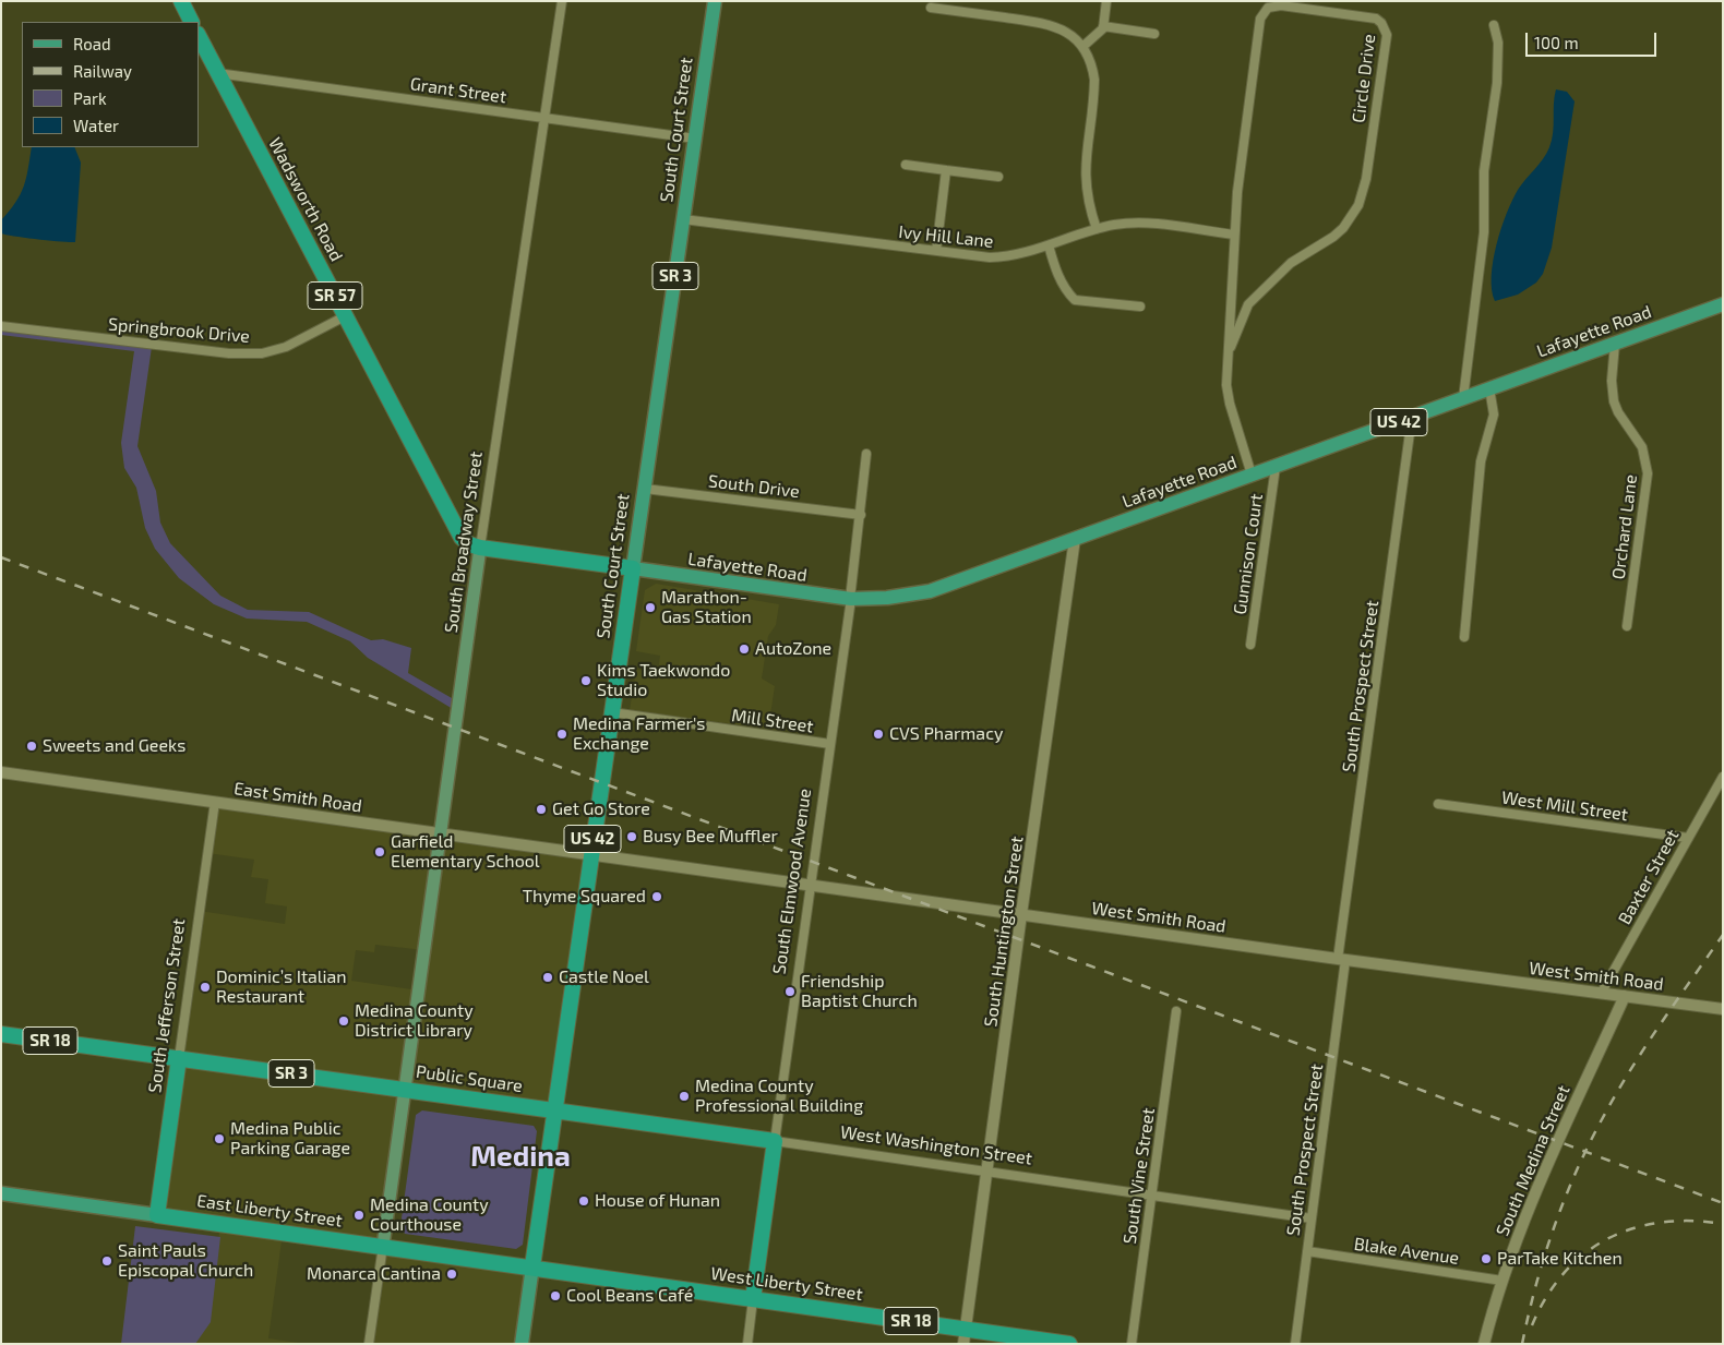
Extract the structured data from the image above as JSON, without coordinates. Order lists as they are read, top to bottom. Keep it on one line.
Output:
{"streets":{"highway":["South Court Street","Wadsworth Road","SR 3","SR 57","US 42","South Elmwood Avenue","South Jefferson Street","SR 18","Public Square","West Washington Street","East Liberty Street","West Liberty Street"],"main road":["Lafayette Road","South Broadway Street"],"street":["Circle Drive","Grant Street","Ivy Hill Lane","Springbrook Drive","South Drive","Orchard Lane","Gunnison Court","South Prospect Street","Mill Street","East Smith Road","West Mill Street","Baxter Street","West Smith Road","South Huntington Street","South Medina Street","South Vine Street","Blake Avenue"]},"crossings":[["Circle Drive","Ivy Hill Lane"],["Circle Drive","Lafayette Road"],["Grant Street","South Court Street"],["Grant Street","Wadsworth Road"],["Grant Street","South Broadway Street"],["South Court Street","Ivy Hill Lane"],["South Court Street","Lafayette Road"],["South Court Street","US 42"],["South Court Street","South Drive"],["South Court Street","Mill Street"],["South Court Street","East Smith Road"],["South Court Street","West Smith Road"],["South Court Street","Public Square"],["South Court Street","West Washington Street"],["South Court Street","East Liberty Street"],["South Court Street","West Liberty Street"],["Wadsworth Road","Springbrook Drive"],["Wadsworth Road","South Broadway Street"],["SR 3","South Broadway Street"],["SR 3","South Jefferson Street"],["SR 3","SR 18"],["SR 3","Public Square"],["Lafayette Road","Orchard Lane"],["Lafayette Road","Gunnison Court"],["Lafayette Road","South Prospect Street"],["Lafayette Road","South Elmwood Avenue"],["Lafayette Road","South Huntington Street"],["US 42","East Liberty Street"],["US 42","West Liberty Street"],["South Drive","South Elmwood Avenue"],["South Broadway Street","East Smith Road"],["South Broadway Street","Public Square"],["South Prospect Street","West Smith Road"],["South Prospect Street","West Washington Street"],["South Prospect Street","Blake Avenue"],["Mill Street","South Elmwood Avenue"],["East Smith Road","West Smith Road"],["East Smith Road","South Jefferson Street"],["West Mill Street","Baxter Street"],["Baxter Street","West Smith Road"],["South Elmwood Avenue","West Smith Road"],["South Elmwood Avenue","West Washington Street"],["South Elmwood Avenue","West Liberty Street"],["West Smith Road","South Huntington Street"],["West Smith Road","South Medina Street"],["South Huntington Street","West Washington Street"],["South Huntington Street","West Liberty Street"],["South Jefferson Street","SR 18"],["South Jefferson Street","East Liberty Street"],["Public Square","West Washington Street"],["Public Square","East Liberty Street"],["West Washington Street","South Vine Street"],["South Medina Street","Blake Avenue"],["East Liberty Street","West Liberty Street"]],"districts":["Medina"],"places":["Marathon- Gas Station","AutoZone","Kims Taekwondo Studio","Medina Farmer's Exchange","CVS Pharmacy","Sweets and Geeks","Get Go Store","Busy Bee Muffler","Garfield Elementary School","Thyme Squared","Castle Noel","Dominic’s Italian Restaurant","Friendship Baptist Church","Medina County District Library","Medina County Professional Building","Medina Public Parking Garage","House of Hunan","Medina County Courthouse","ParTake Kitchen","Saint Pauls Episcopal Church","Monarca Cantina","Cool Beans Café"],"legend":["Road","Railway","Park","Water"],"scale_bar":"100 m"}
